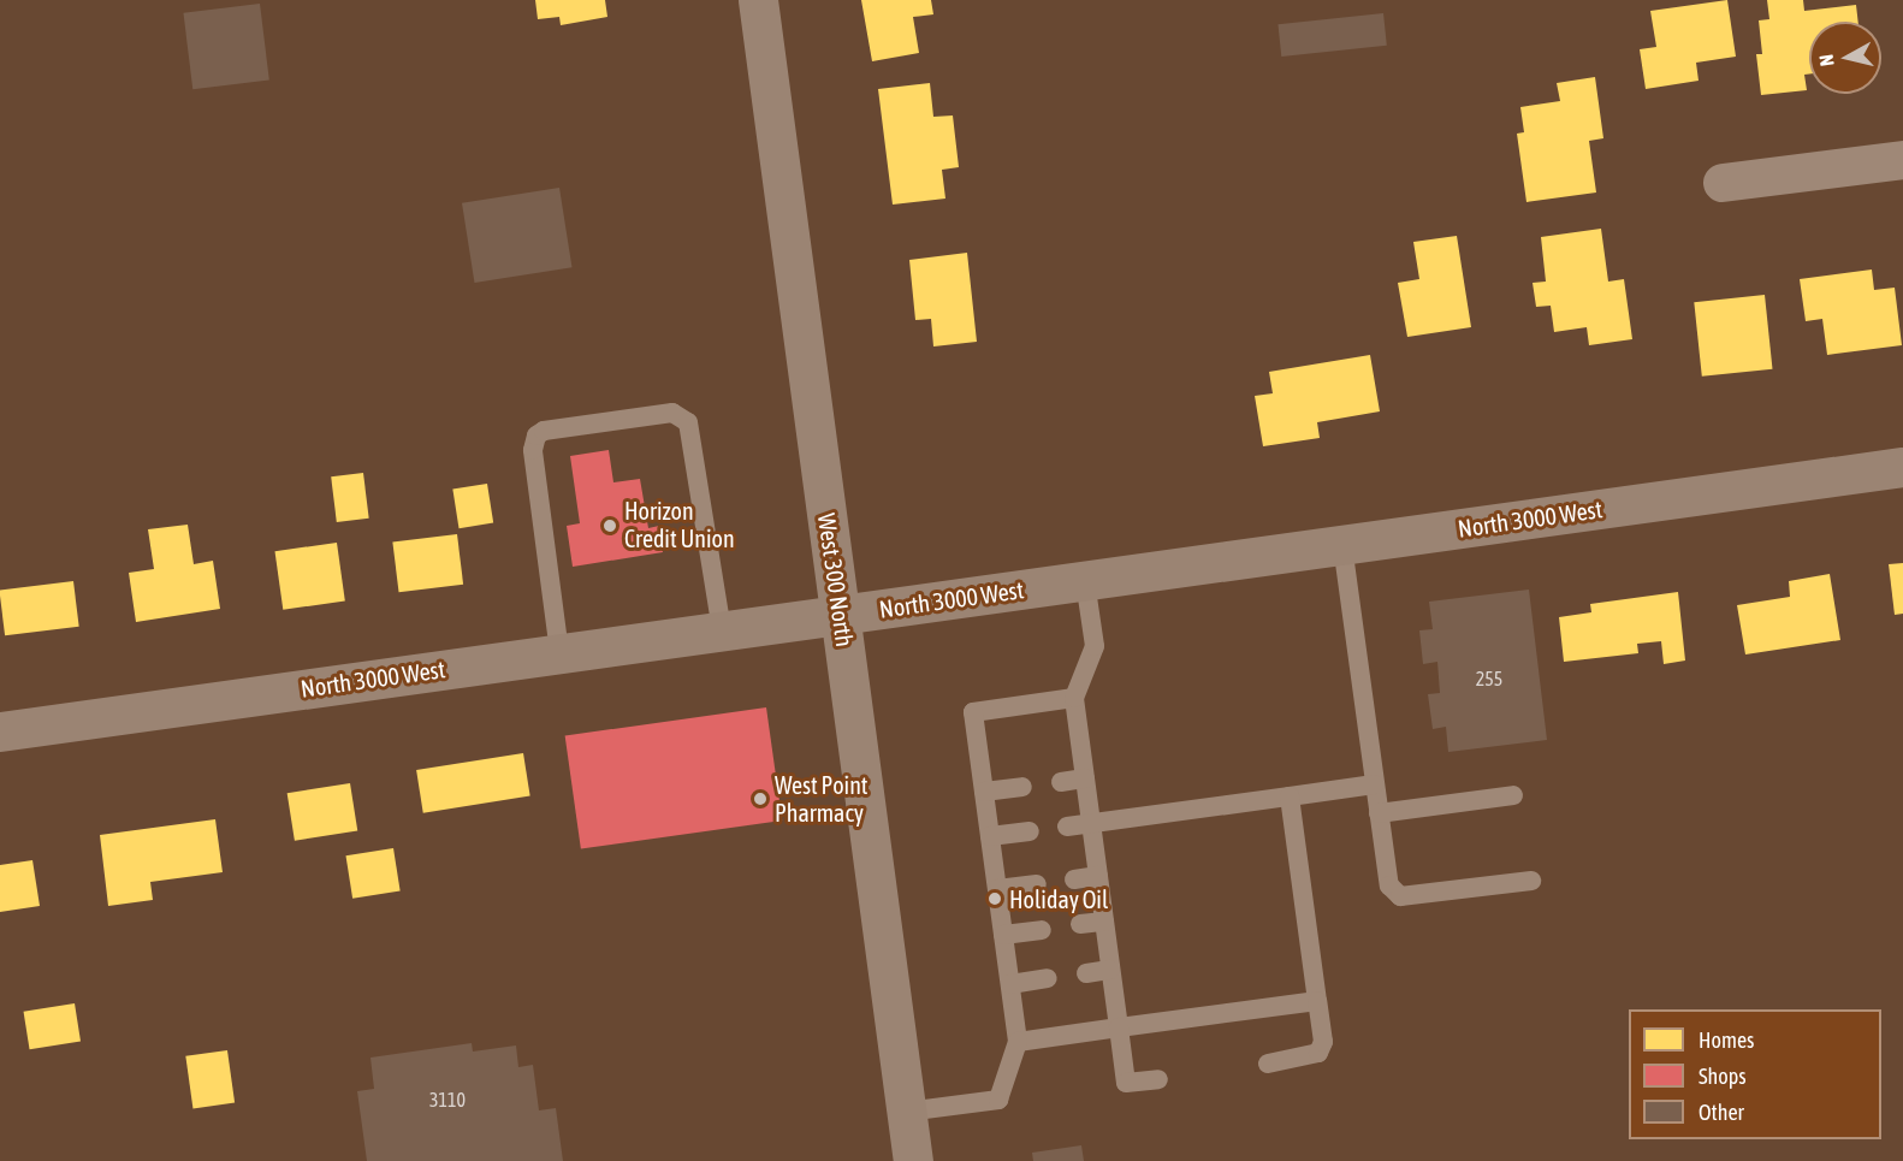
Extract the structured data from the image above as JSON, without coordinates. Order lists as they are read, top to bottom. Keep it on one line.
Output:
{"streets":{"main road":["North 3000 West","West 300 North"]},"crossings":[["North 3000 West","West 300 North"]],"places":["Horizon Credit Union","West Point Pharmacy","Holiday Oil"],"house_numbers":["255","3110"],"legend":["Homes","Shops","Other"],"north":"left"}
